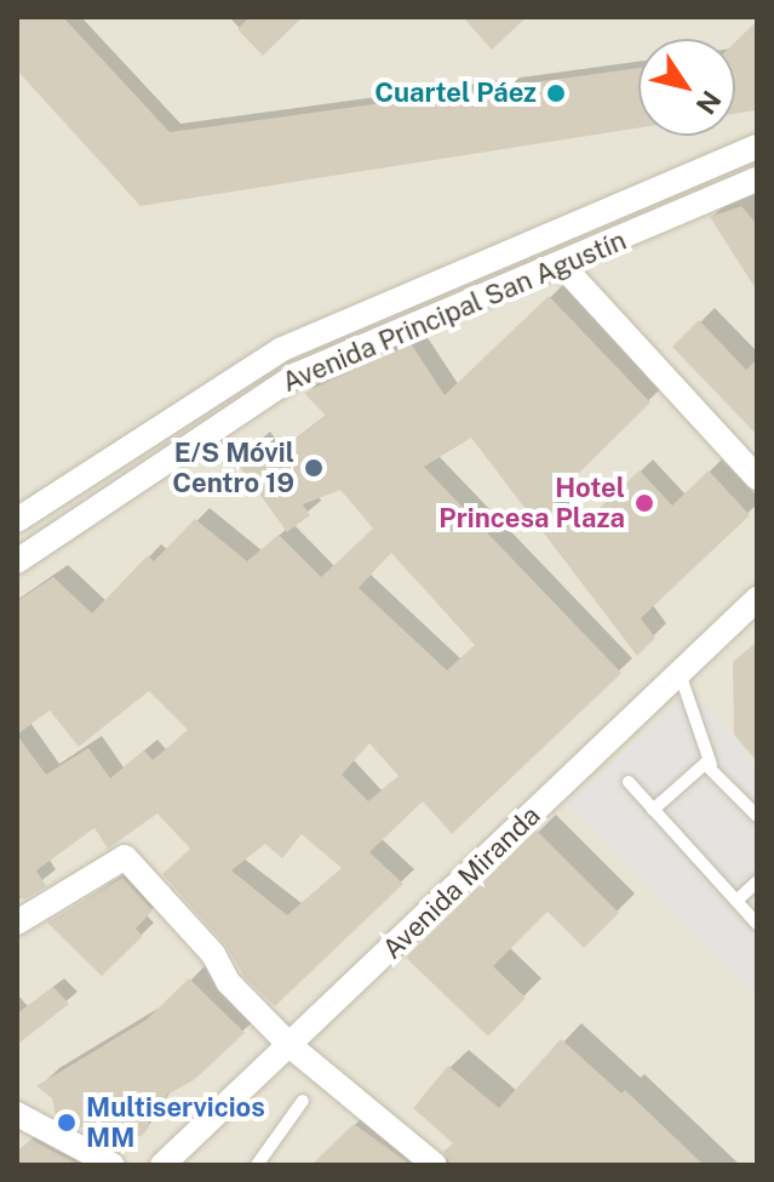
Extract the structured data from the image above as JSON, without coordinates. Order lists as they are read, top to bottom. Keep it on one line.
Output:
{"streets":{"street":["Avenida Principal San Agustín","Avenida Miranda"]},"places":["Cuartel Páez","E/S Móvil Centro 19","Hotel Princesa Plaza","Multiservicios MM"],"north":"bottom right"}
